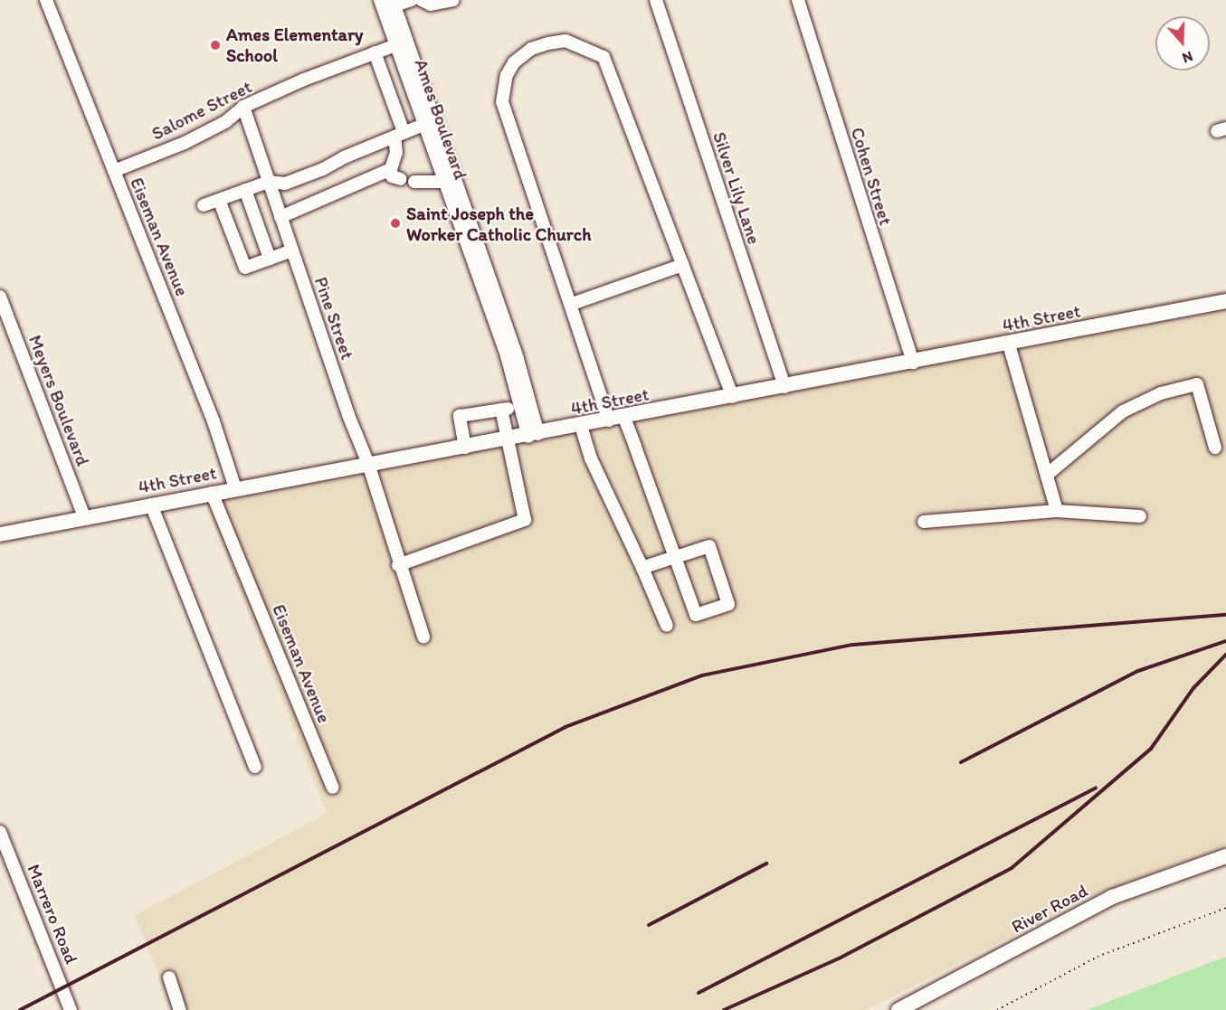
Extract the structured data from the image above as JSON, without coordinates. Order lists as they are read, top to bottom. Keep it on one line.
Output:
{"streets":{"main road":["4th Street","River Road"],"street":["Salome Street","Ames Boulevard","Cohen Street","Silver Lily Lane","Eiseman Avenue","Pine Street","Meyers Boulevard","Marrero Road"]},"crossings":[["Salome Street","Ames Boulevard"],["Salome Street","Eiseman Avenue"],["Salome Street","Pine Street"],["Ames Boulevard","4th Street"],["Cohen Street","4th Street"],["Silver Lily Lane","4th Street"],["Eiseman Avenue","4th Street"],["Pine Street","4th Street"],["4th Street","Meyers Boulevard"]],"places":["Ames Elementary School","Saint Joseph the Worker Catholic Church"],"north":"bottom"}
